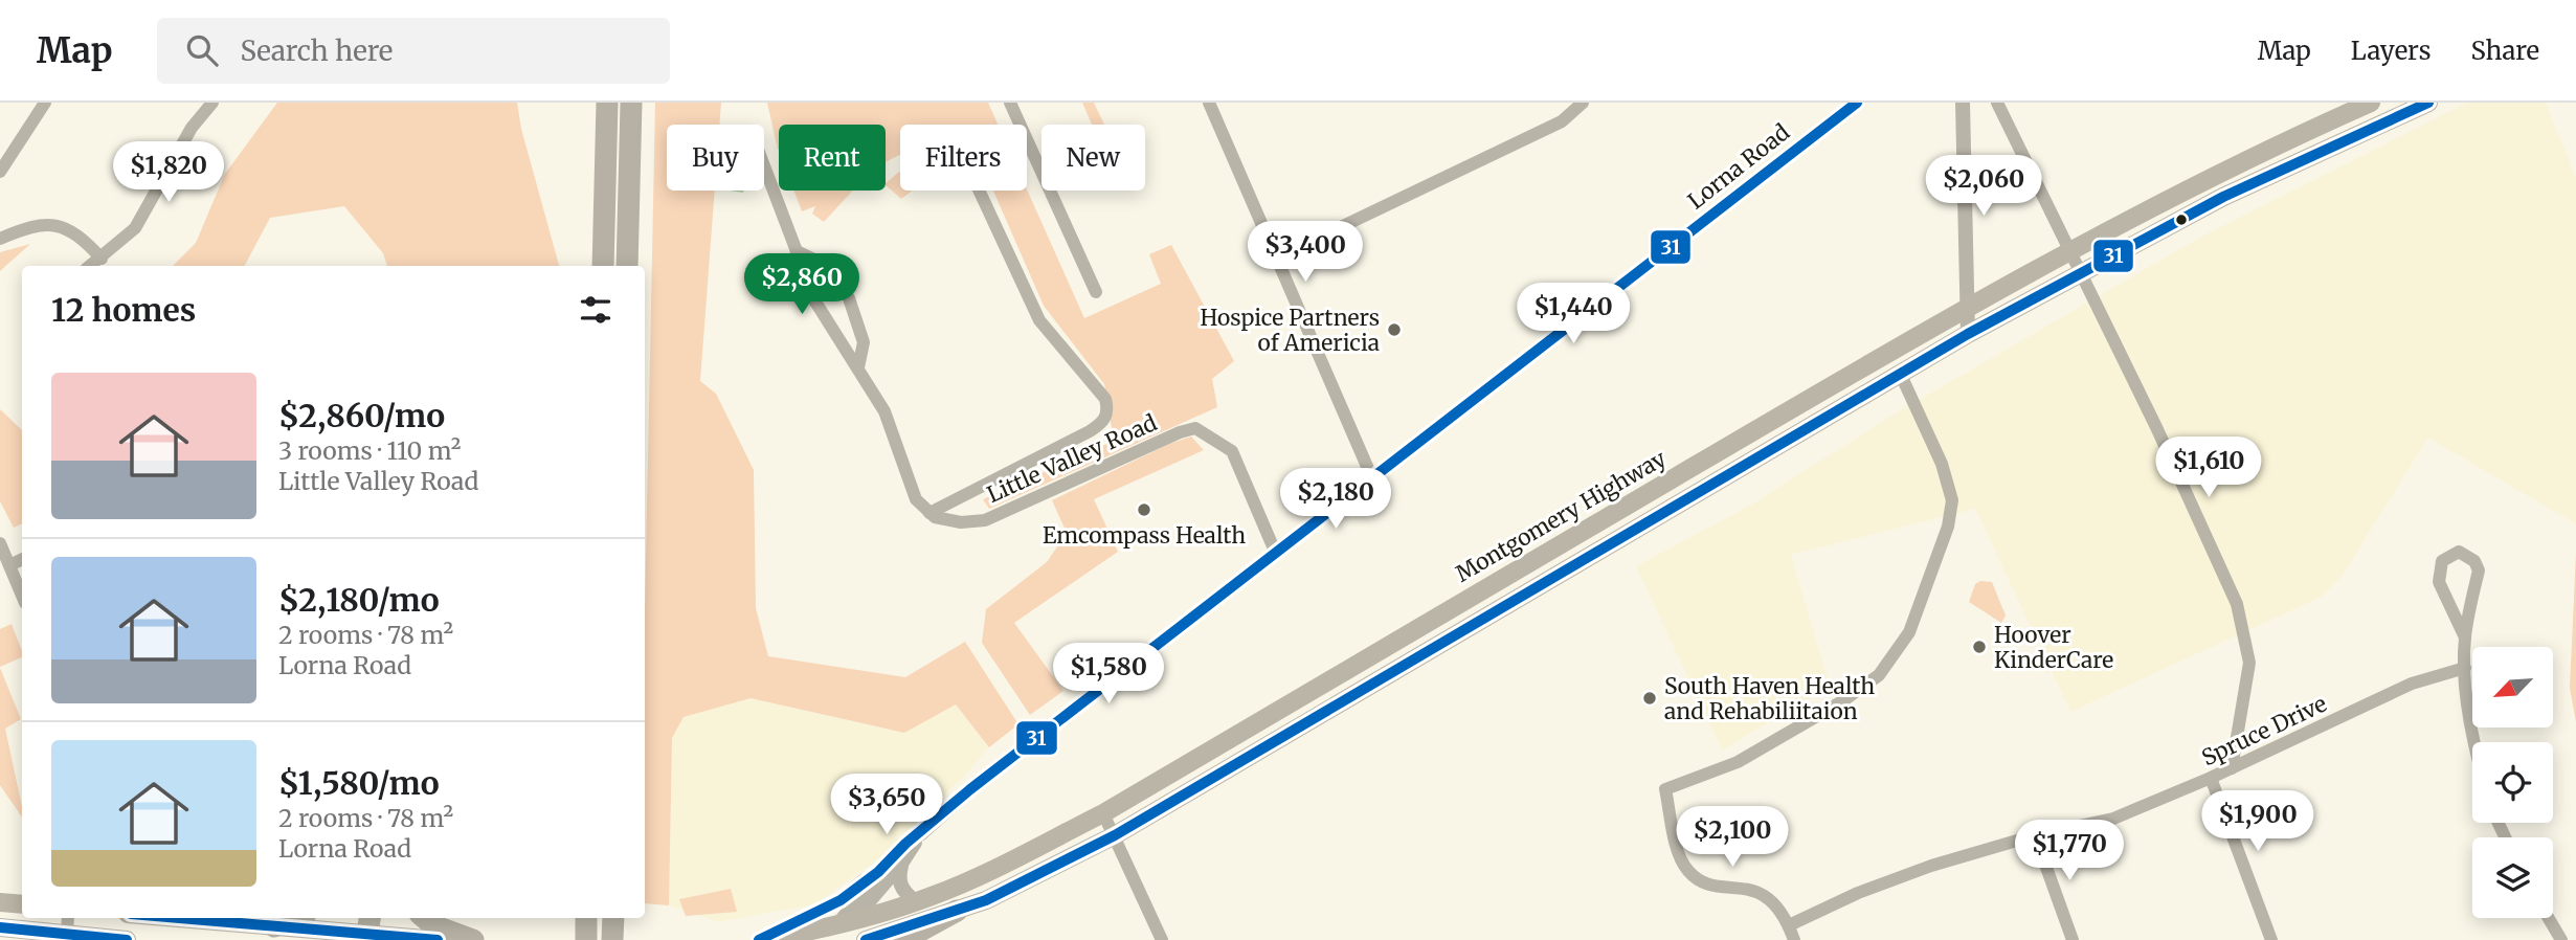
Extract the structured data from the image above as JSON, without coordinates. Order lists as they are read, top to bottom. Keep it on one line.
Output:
{"streets":{"main road":["Montgomery Highway"],"street":["Lorna Road","Little Valley Road","Spruce Drive"]},"crossings":[["Lorna Road","Little Valley Road"],["Lorna Road","Montgomery Highway"]],"places":["Hospice Partners of Americia","Emcompass Health","Hoover KinderCare","South Haven Health and Rehabiliitaion"],"lines":["transit line 31"],"north":"bottom left","page":{"header":"Map","search":"Search here","nav":["Map","Layers","Share"],"chip":["Buy","Rent","Filters","New"],"price":["$1,820","$2,060","$3,400","$2,860","$1,440","$1,610","$2,180","$1,580","$3,650","$1,900","$2,100","$1,770"],"heading":"12 homes","list":[{"name":"$2,860/mo","note":"3 rooms · 110 m² · Little Valley Road"},{"name":"$2,180/mo","note":"2 rooms · 78 m² · Lorna Road"},{"name":"$1,580/mo","note":"2 rooms · 78 m² · Lorna Road"}]}}
